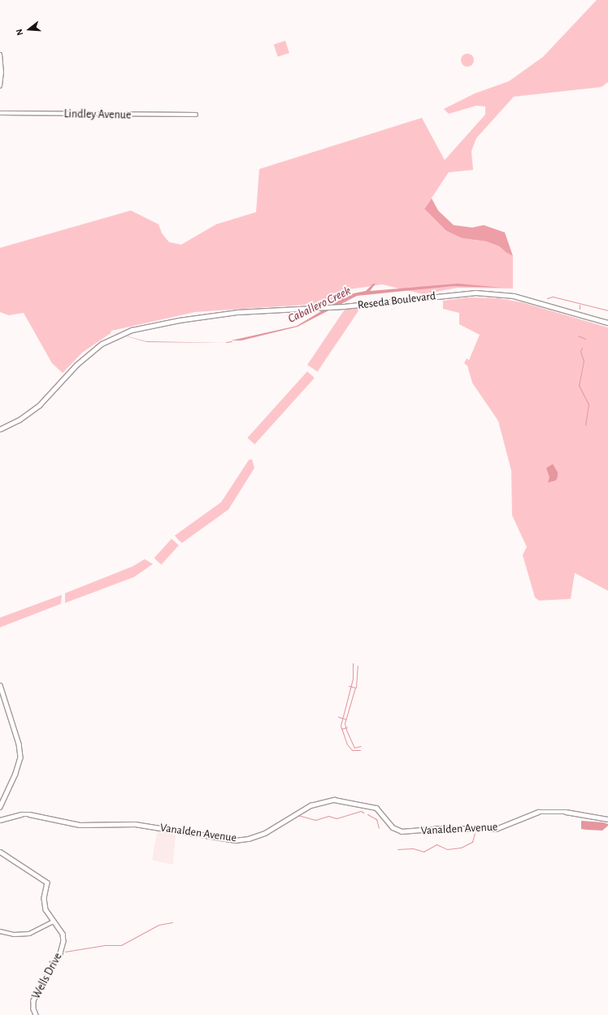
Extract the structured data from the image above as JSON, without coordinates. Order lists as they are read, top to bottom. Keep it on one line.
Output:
{"streets":{"main road":["Reseda Boulevard","Vanalden Avenue","Wells Drive"],"street":["Lindley Avenue"]},"water":["Caballero Creek"],"north":"left"}
